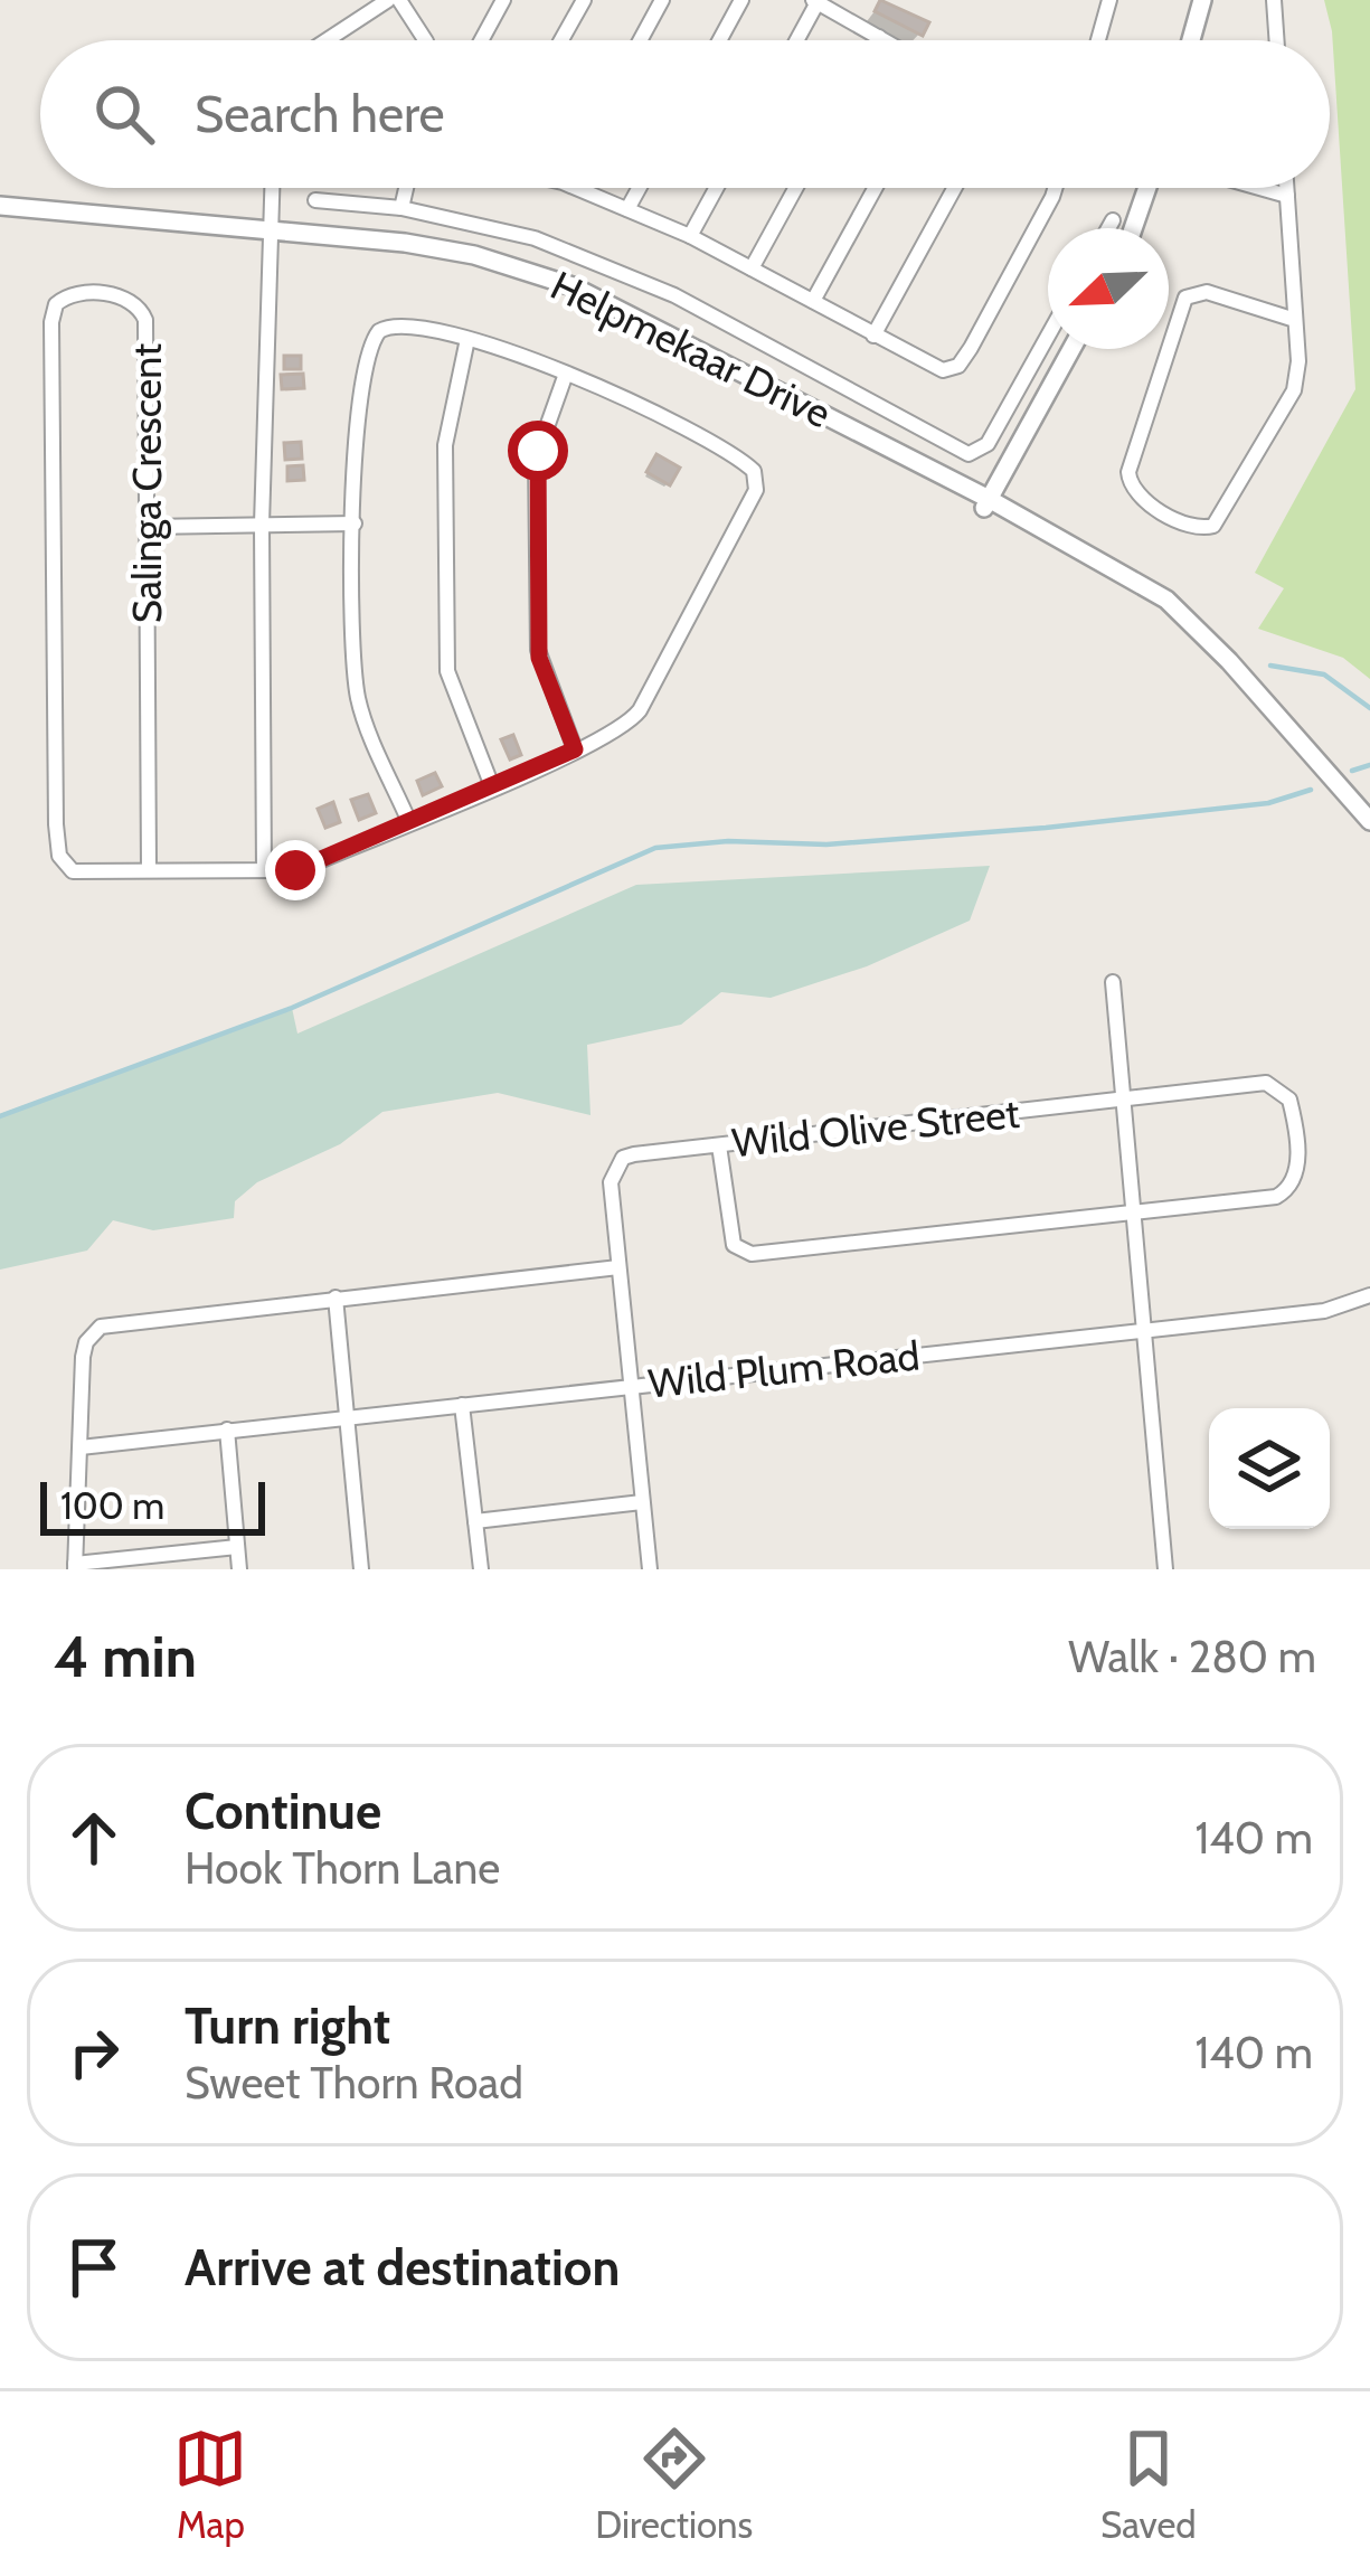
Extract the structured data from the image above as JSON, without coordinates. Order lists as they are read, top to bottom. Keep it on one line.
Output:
{"streets":{"street":["Helpmekaar Drive","Salinga Crescent","Wild Olive Street","Wild Plum Road"]},"crossings":[["Wild Olive Street","Wild Plum Road"]],"scale_bar":"100 m","north":"bottom left","page":{"search":"Search here","scale":"100 m","heading":["4 min","Walk · 280 m"],"list":[["Continue","Hook Thorn Lane","140 m"],["Turn right","Sweet Thorn Road","140 m"],"Arrive at destination"],"nav":["Map","Directions","Saved"]}}
